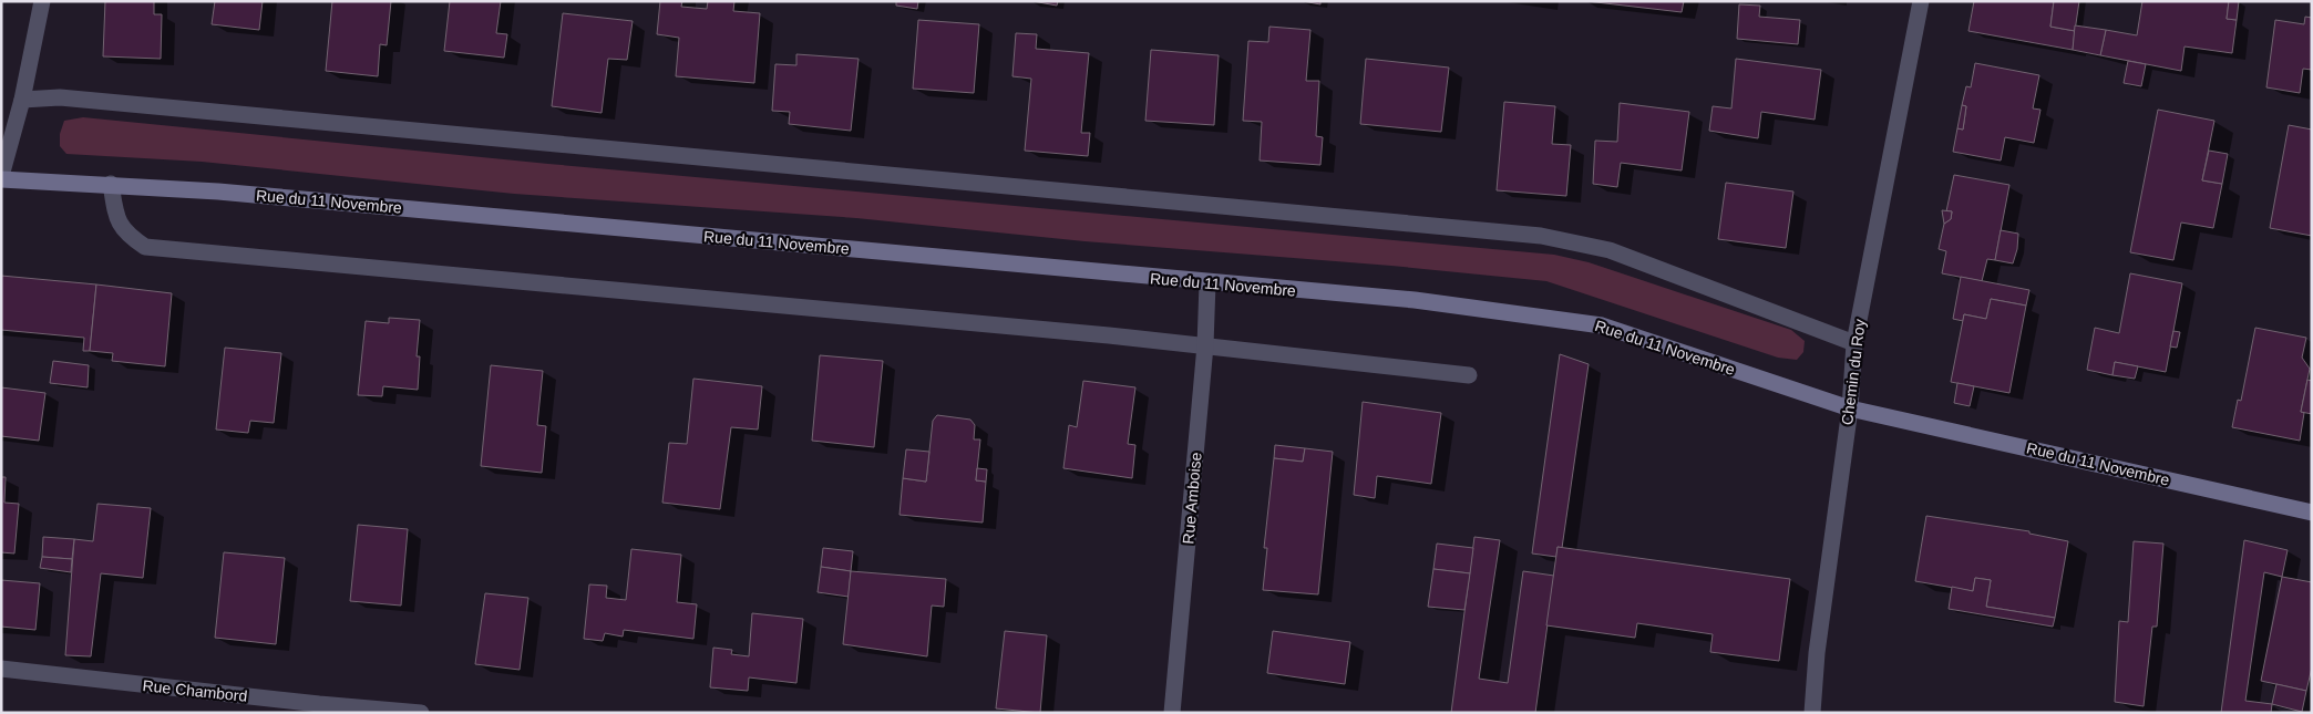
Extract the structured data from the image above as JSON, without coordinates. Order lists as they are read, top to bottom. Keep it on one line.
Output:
{"streets":{"street":["Rue du 11 Novembre","Chemin du Roy","Rue Amboise","Rue Chambord"]},"crossings":[["Rue du 11 Novembre","Chemin du Roy"],["Rue du 11 Novembre","Rue Amboise"]]}
